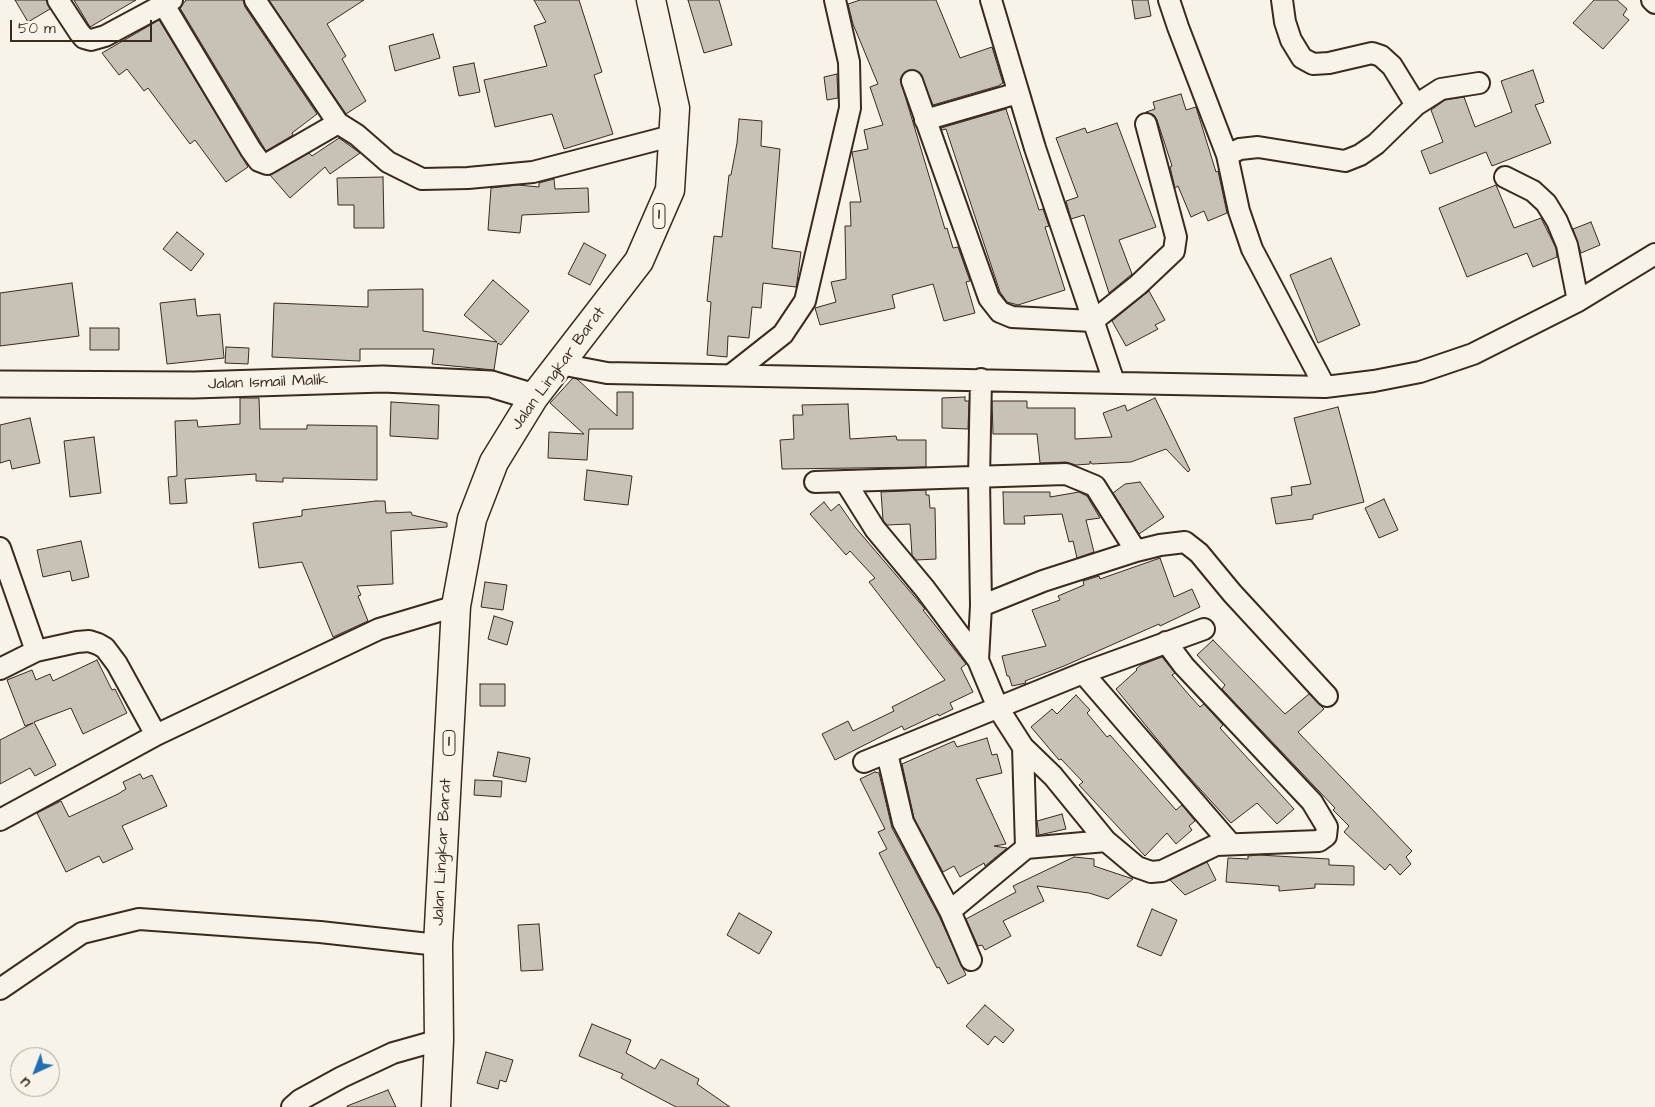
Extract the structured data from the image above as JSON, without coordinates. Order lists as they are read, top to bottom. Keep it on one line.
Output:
{"streets":{"highway":["1","Jalan Lingkar Barat"],"main road":["Jalan Ismail Malik"]},"crossings":[["Jalan Lingkar Barat","Jalan Ismail Malik"]],"scale_bar":"50 m","north":"bottom left"}
